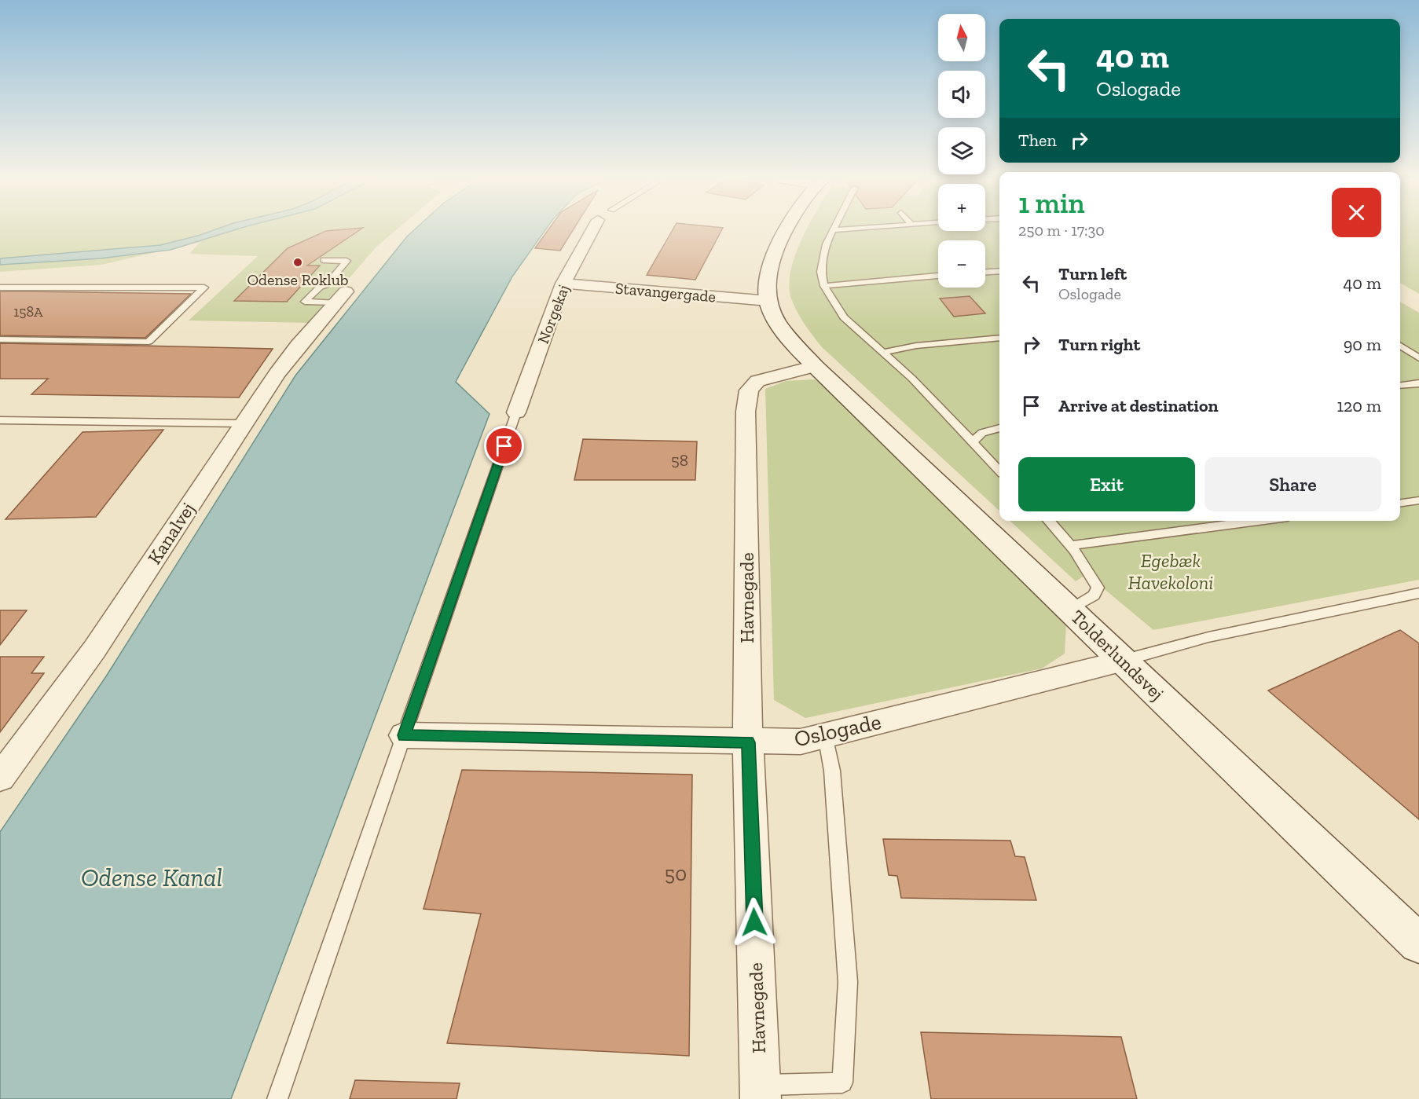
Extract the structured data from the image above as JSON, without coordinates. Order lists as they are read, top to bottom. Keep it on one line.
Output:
{"streets":{"street":["Stavangergade","Norgekaj","Kanalvej","Havnegade","Tolderlundsvej","Oslogade"]},"crossings":[["Stavangergade","Norgekaj"],["Havnegade","Tolderlundsvej"],["Havnegade","Oslogade"],["Tolderlundsvej","Oslogade"]],"water":["Odense Kanal"],"parks":["Egebæk Havekoloni"],"places":["Odense Roklub"],"house_numbers":["158A","58","50"],"north":"top","page":{"map_buttons":["+","−"],"turn":["40 m","Oslogade"],"then":"Then","heading":["1 min","250 m · 17:30"],"list":[{"name":"Turn left","note":"Oslogade","value":"40 m"},{"name":"Turn right","value":"90 m"},{"name":"Arrive at destination","value":"120 m"}],"buttons":["Exit","Share"]}}
